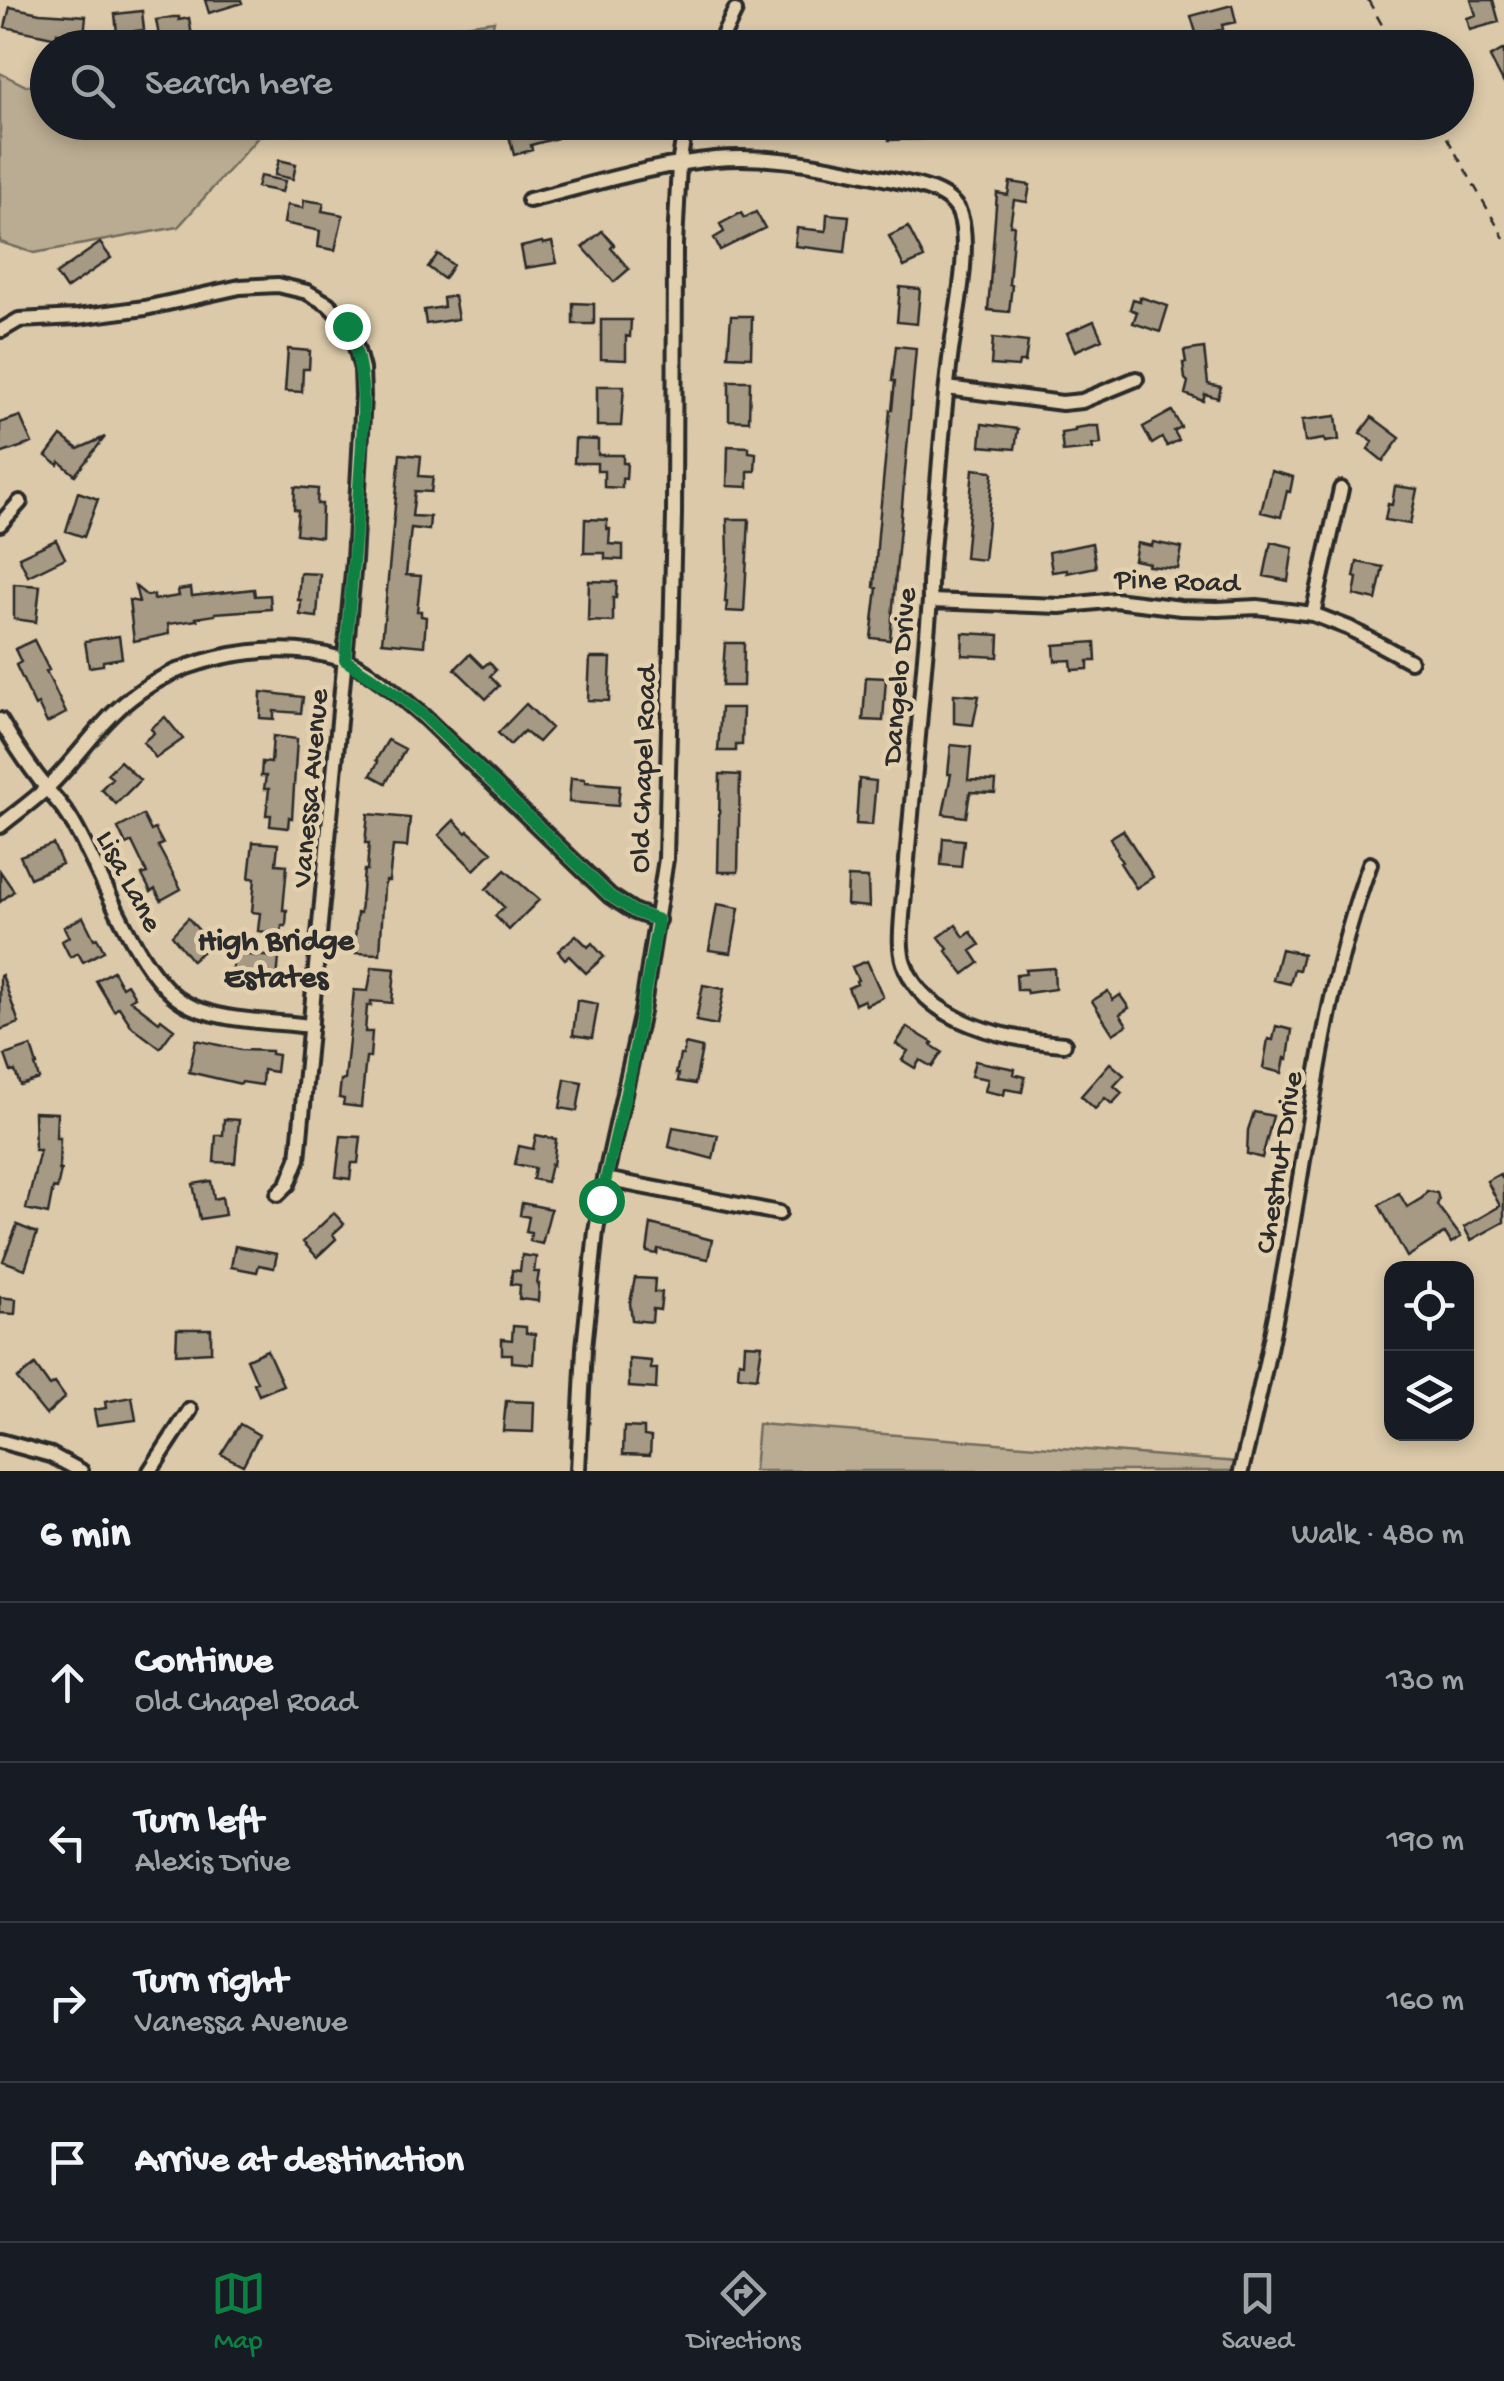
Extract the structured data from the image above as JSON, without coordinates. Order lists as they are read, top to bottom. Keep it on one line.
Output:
{"streets":{"street":["Pine Road","Dangelo Drive","Old Chapel Road","Vanessa Avenue","Lisa Lane","Chestnut Drive"]},"crossings":[["Pine Road","Dangelo Drive"],["Dangelo Drive","Old Chapel Road"],["Vanessa Avenue","Lisa Lane"]],"districts":["High Bridge Estates"],"page":{"search":"Search here","heading":["6 min","Walk · 480 m"],"list":[["Continue","Old Chapel Road","130 m"],["Turn left","Alexis Drive","190 m"],["Turn right","Vanessa Avenue","160 m"],"Arrive at destination"],"nav":["Map","Directions","Saved"]}}
